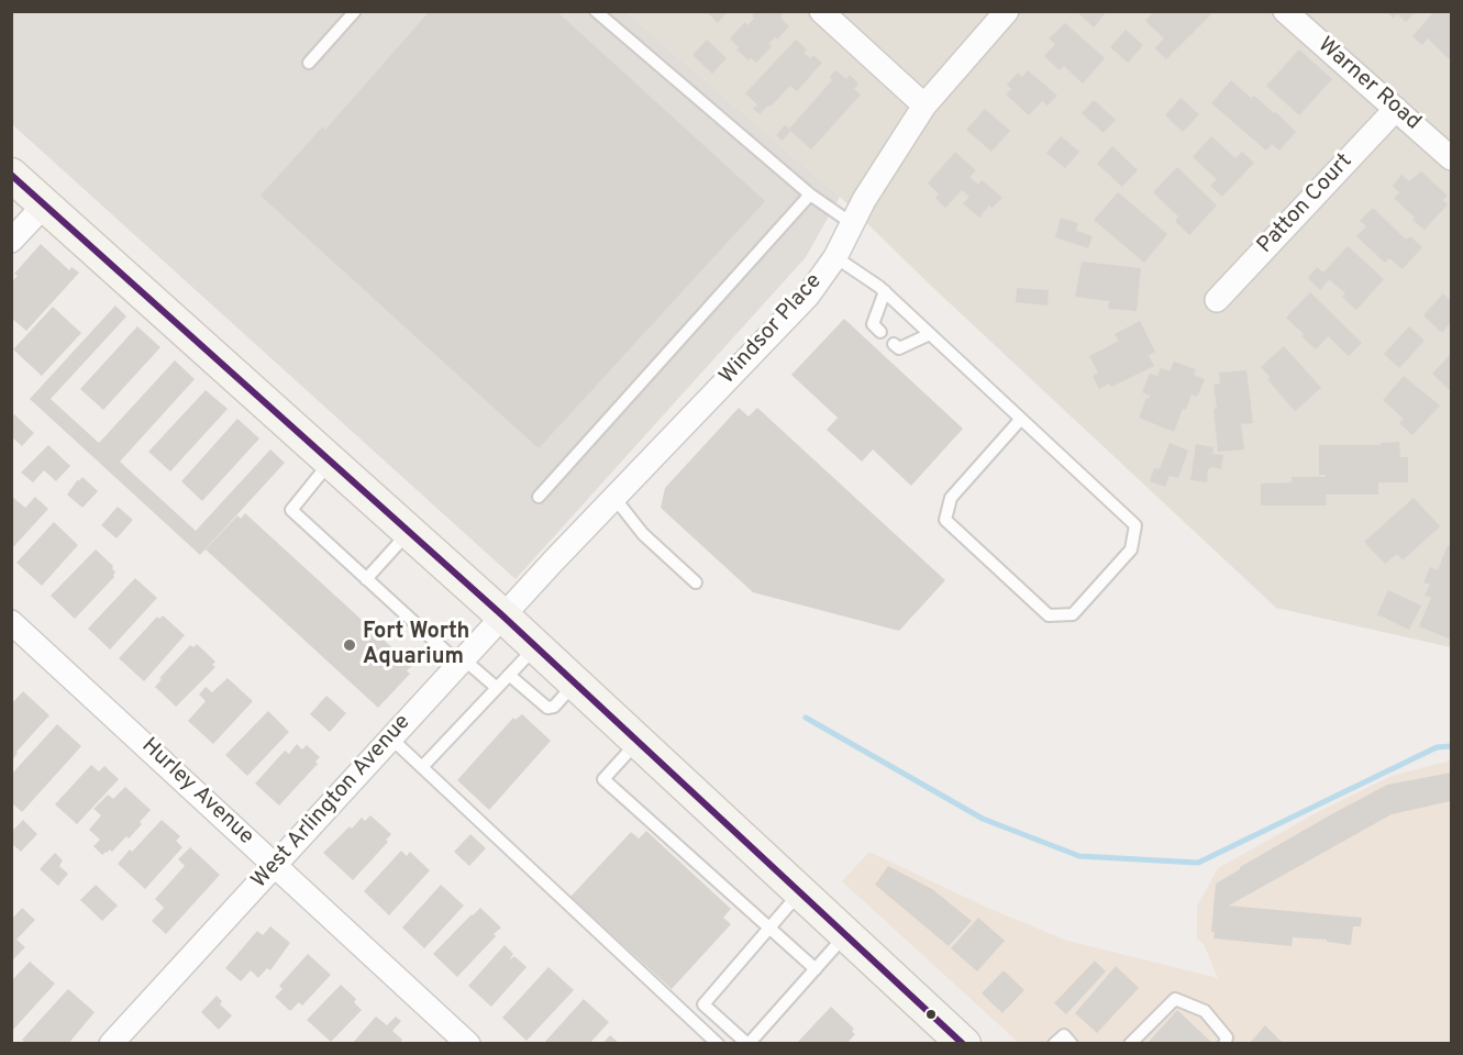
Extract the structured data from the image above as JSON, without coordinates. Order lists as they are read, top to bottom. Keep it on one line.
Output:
{"streets":{"street":["Warner Road","Patton Court","Windsor Place","Hurley Avenue","West Arlington Avenue"]},"crossings":[["Warner Road","Patton Court"],["Windsor Place","West Arlington Avenue"],["Hurley Avenue","West Arlington Avenue"]],"places":["Fort Worth Aquarium"]}
